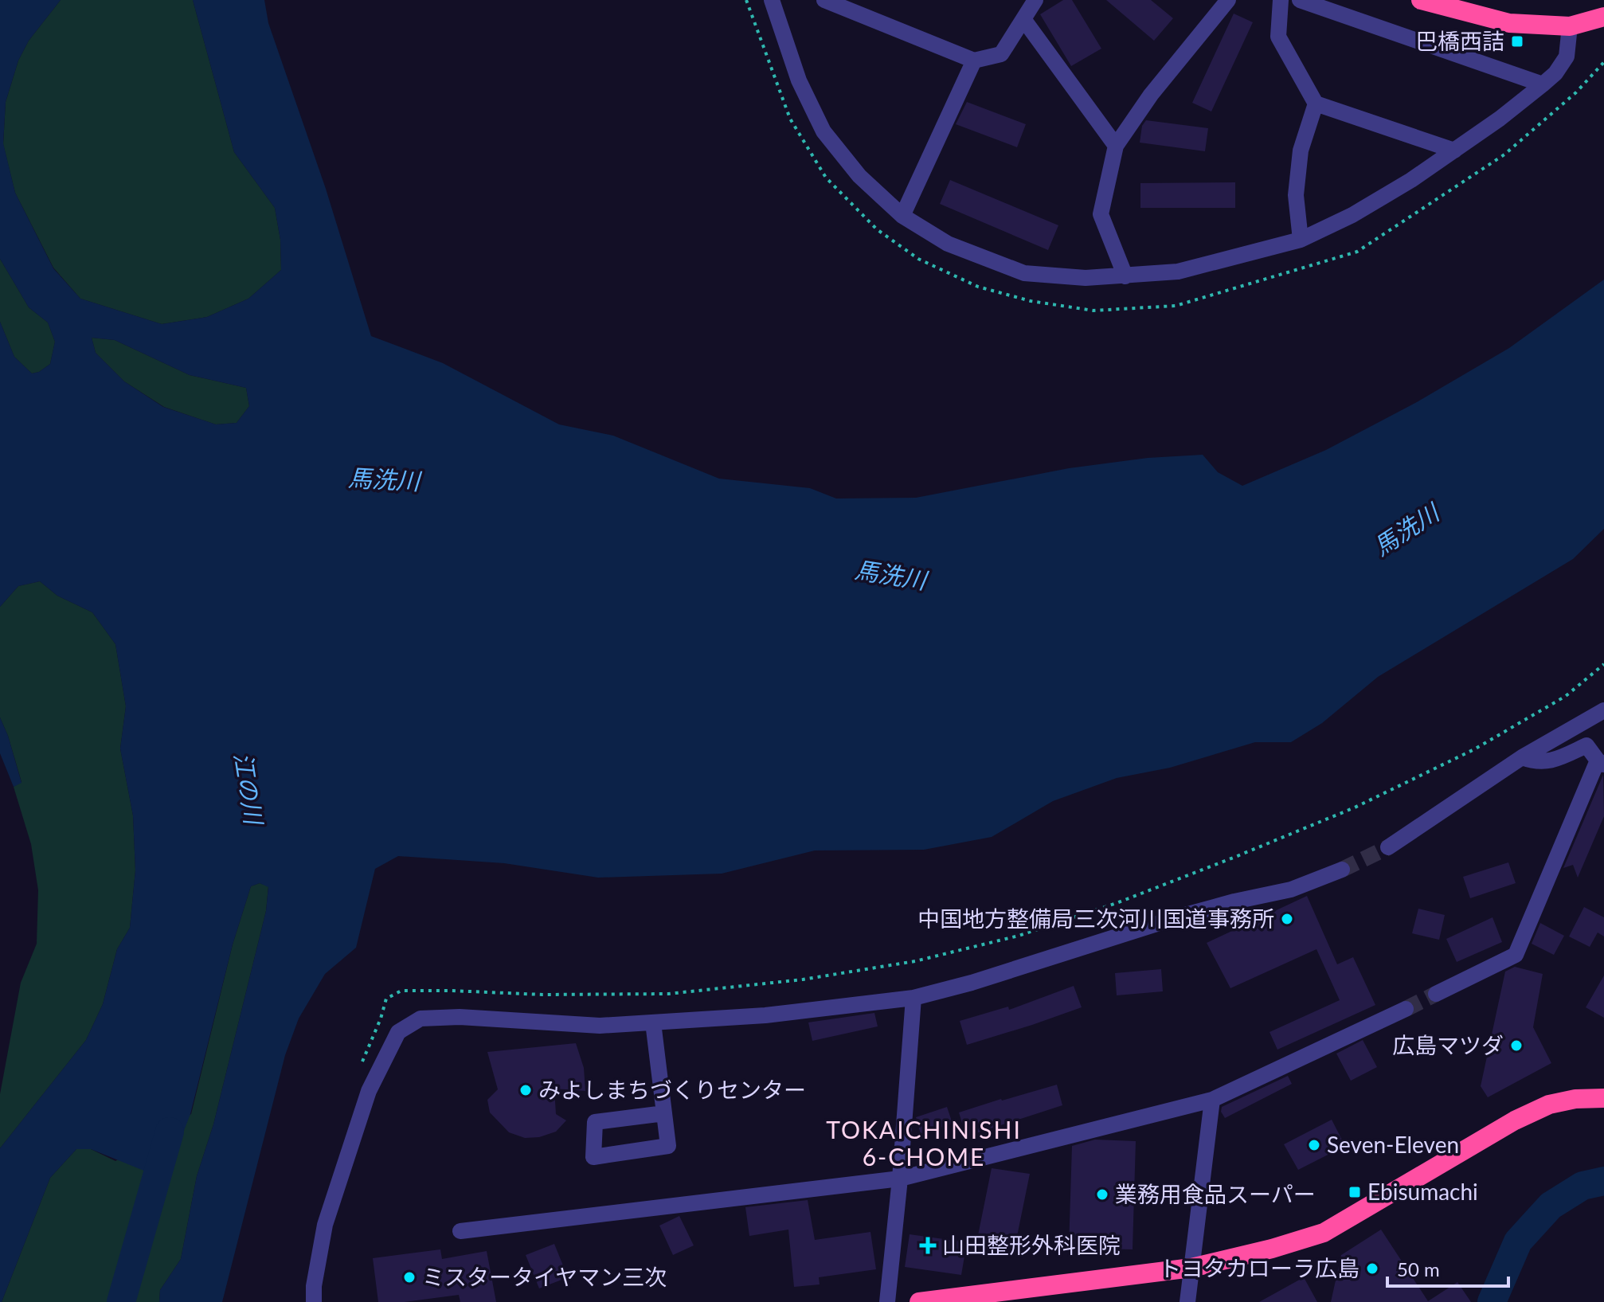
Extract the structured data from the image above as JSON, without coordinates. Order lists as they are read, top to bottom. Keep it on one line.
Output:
{"districts":["TOKAICHINISHI 6-CHOME"],"water":["馬洗川","江の川"],"places":{"transit":["巴橋西詰","Ebisumachi"],"other":["中国地方整備局三次河川国道事務所","広島マツダ","みよしまちづくりセンター","Seven-Eleven","業務用食品スーパー","トヨタカローラ広島","ミスタータイヤマン三次"],"health":["山田整形外科医院"]},"scale_bar":"50 m"}
